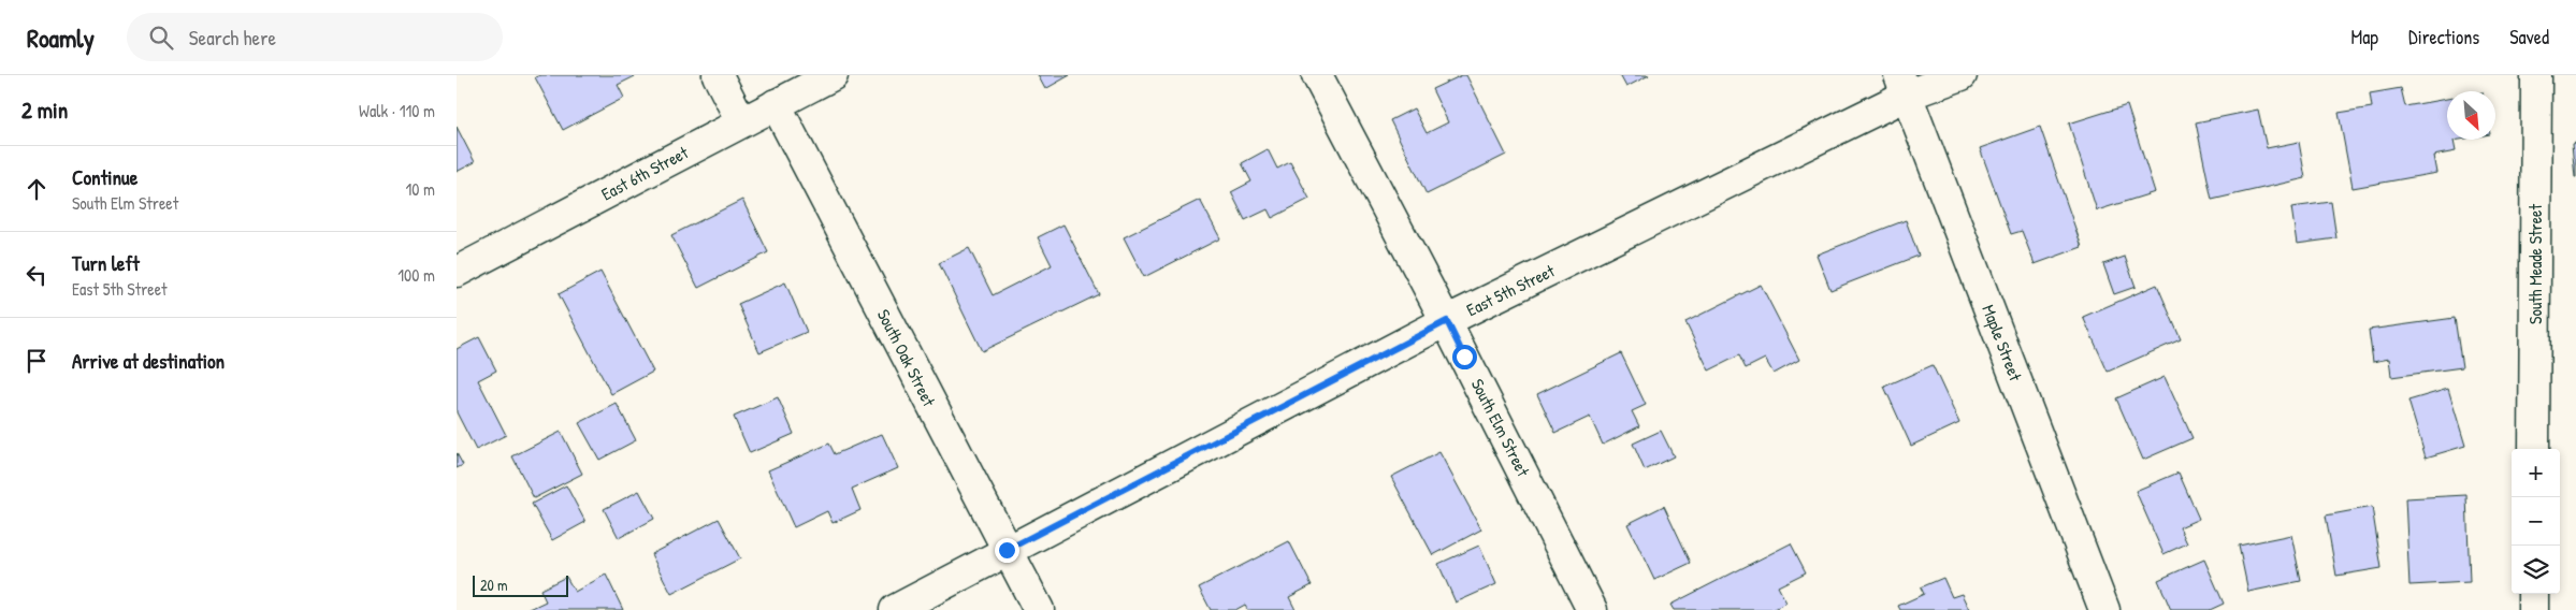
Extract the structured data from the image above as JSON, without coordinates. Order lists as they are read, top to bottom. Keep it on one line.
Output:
{"streets":{"street":["East 6th Street","South Meade Street","East 5th Street","Maple Street","South Oak Street","South Elm Street"]},"crossings":[["East 6th Street","South Oak Street"],["East 5th Street","Maple Street"],["East 5th Street","South Oak Street"],["East 5th Street","South Elm Street"]],"scale_bar":"20 m","north":"bottom right","page":{"header":"Roamly","search":"Search here","nav":["Map","Directions","Saved"],"heading":["2 min","Walk · 110 m"],"list":[["Continue","South Elm Street","10 m"],["Turn left","East 5th Street","100 m"],"Arrive at destination"],"map_buttons":["+","−"],"scale":"20 m"}}
